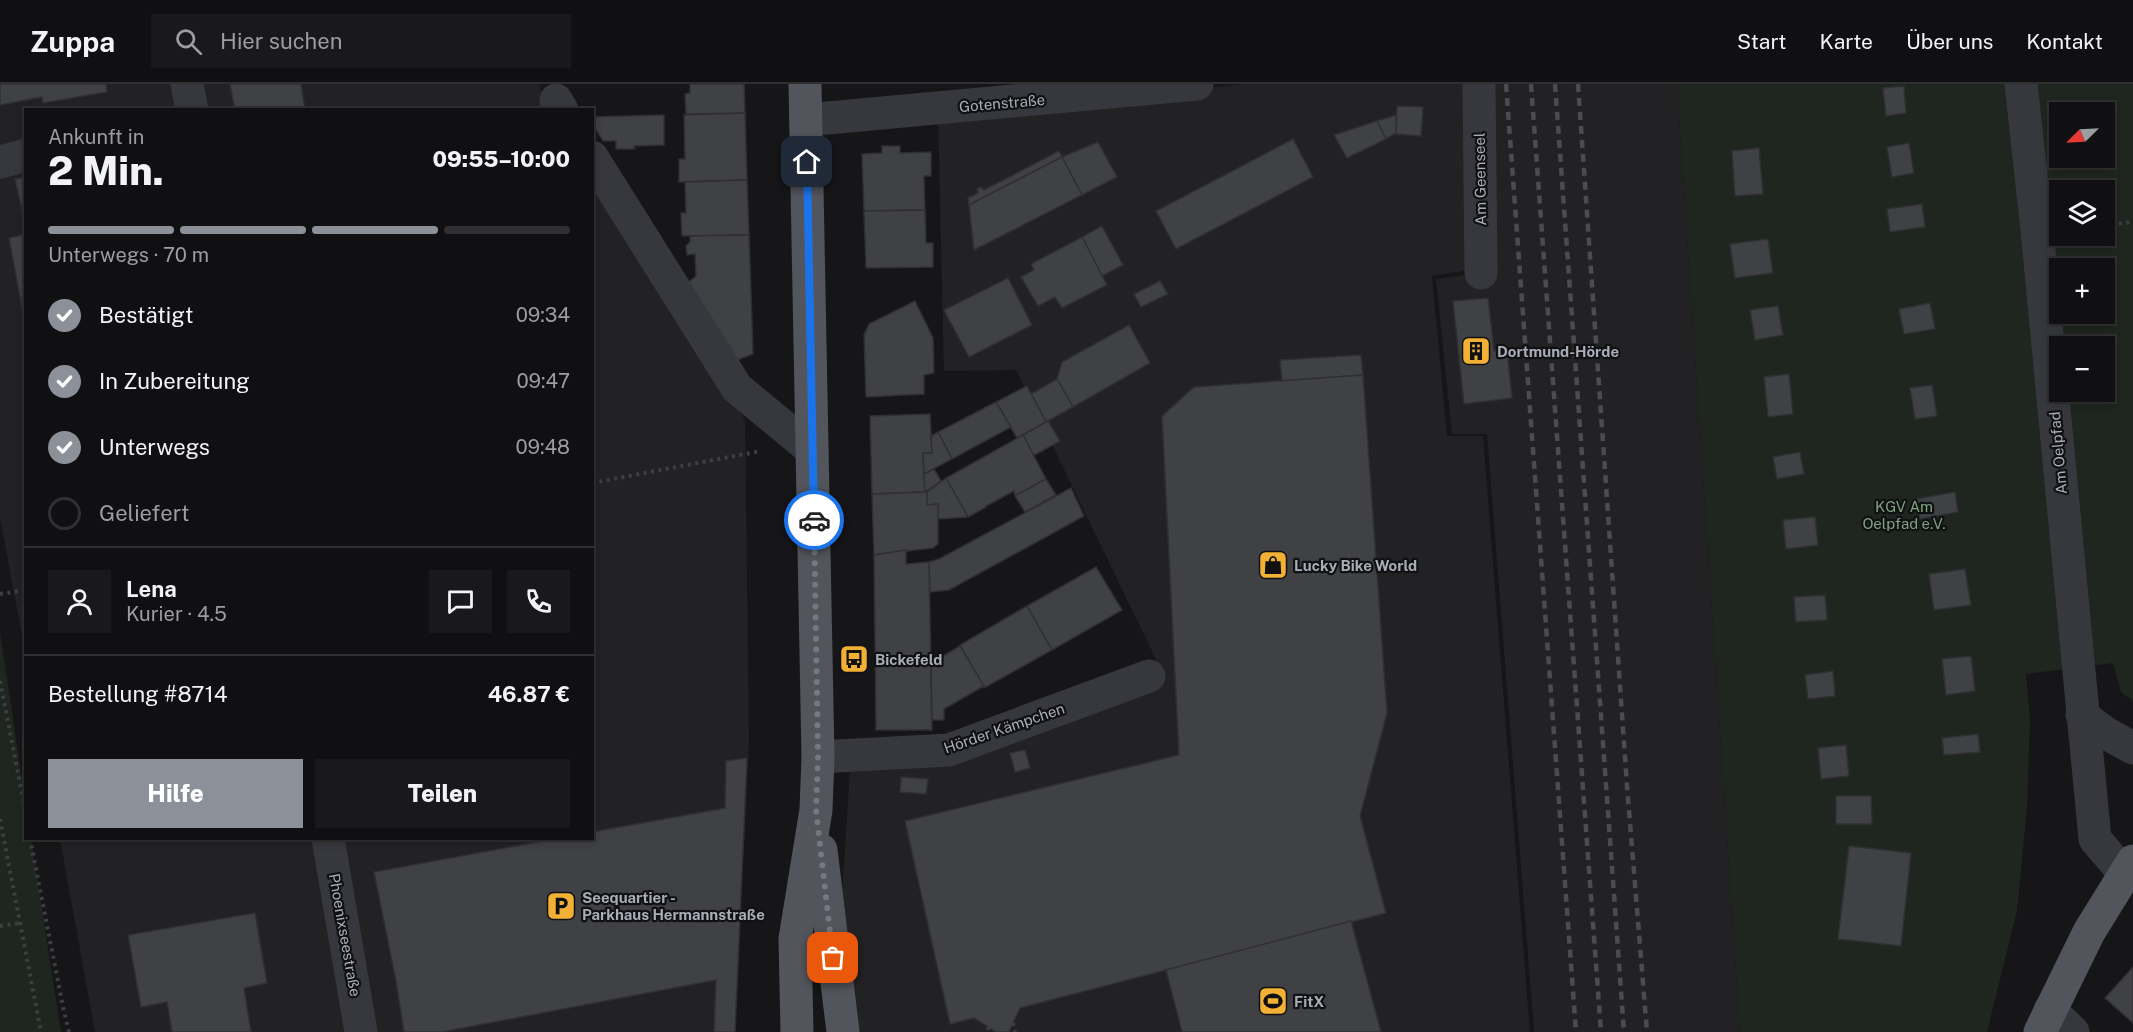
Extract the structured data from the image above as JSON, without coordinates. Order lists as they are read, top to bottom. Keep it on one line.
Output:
{"streets":{"street":["Gotenstraße","Am Geenseel","Am Oelpfad","Hörder Kämpchen","Phoenixseestraße"]},"parks":["KGV Am Oelpfad e.V."],"places":{"building":["Dortmund-Hörde"],"shop":["Lucky Bike World"],"bus stop":["Bickefeld"],"parking":["Seequartier - Parkhaus Hermannstraße"],"sports":["FitX"]},"north":"bottom left","page":{"header":"Zuppa","search":"Hier suchen","nav":["Start","Karte","Über uns","Kontakt"],"map_buttons":["+","−"],"heading":["2 Min.","Ankunft in","09:55–10:00"],"panel":["Lena","Kurier · 4.5","Bestellung #8714","46.87 €"],"bar":"Unterwegs · 70 m","list":[["Bestätigt","09:34"],["In Zubereitung","09:47"],["Unterwegs","09:48"],"Geliefert"],"buttons":["Hilfe","Teilen"]}}
